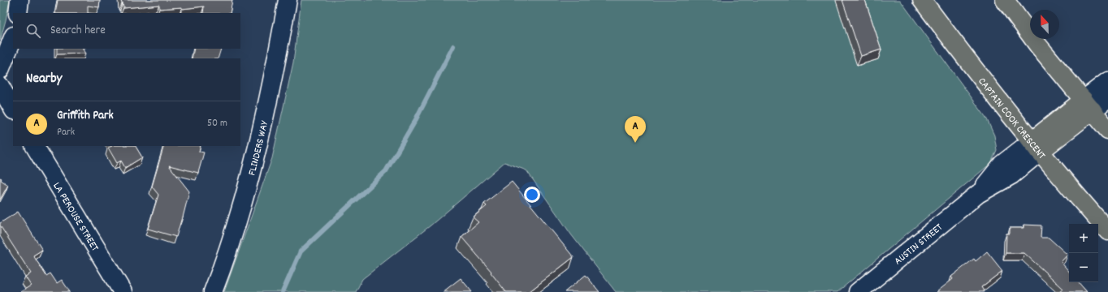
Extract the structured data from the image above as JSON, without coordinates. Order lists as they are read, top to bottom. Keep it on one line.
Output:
{"streets":{"main road":["CAPTAIN COOK CRESCENT"],"street":["FLINDERS WAY","LA PEROUSE STREET","AUSTIN STREET"]},"crossings":[["CAPTAIN COOK CRESCENT","AUSTIN STREET"]],"north":"top","page":{"search":"Search here","heading":"Nearby","list":[{"mark":"A","name":"Griffith Park","note":"Park","value":"50 m"}],"pins":"A","map_buttons":["+","−"]}}
